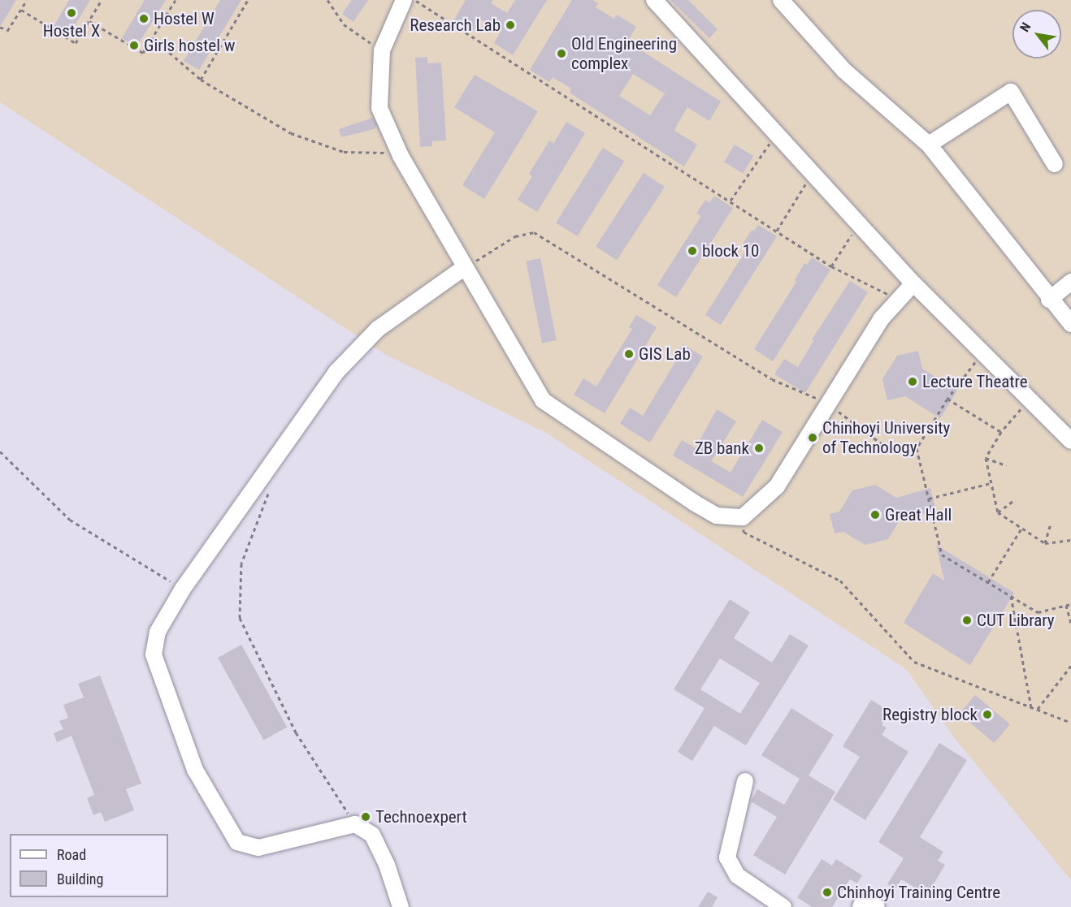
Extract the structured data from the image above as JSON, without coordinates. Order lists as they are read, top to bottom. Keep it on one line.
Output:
{"places":["Hostel X","Hostel W","Research Lab","Girls hostel w","Old Engineering complex","block 10","GIS Lab","Lecture Theatre","Chinhoyi University of Technology","ZB bank","Great Hall","CUT Library","Registry block","Technoexpert","Chinhoyi Training Centre"],"legend":["Road","Building"],"north":"top left"}
